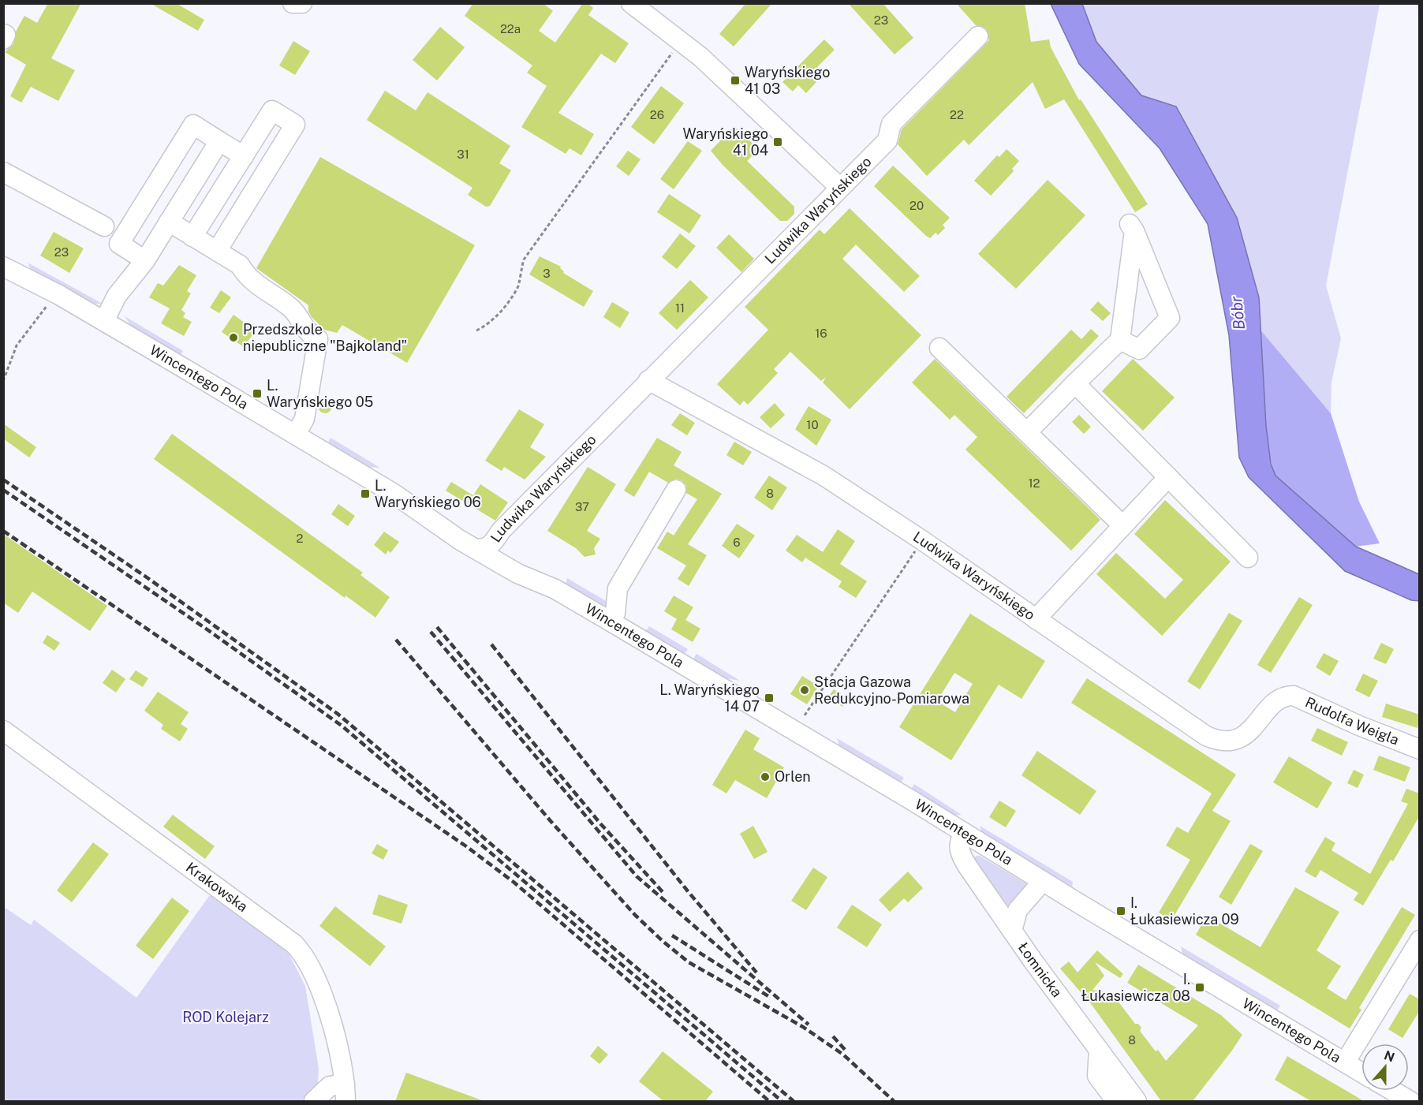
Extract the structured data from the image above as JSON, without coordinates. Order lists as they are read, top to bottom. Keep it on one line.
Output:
{"streets":{"street":["Ludwika Waryńskiego","Wincentego Pola","Rudolfa Weigla","Krakowska","Łomnicka"]},"crossings":[["Ludwika Waryńskiego","Wincentego Pola"],["Ludwika Waryńskiego","Rudolfa Weigla"],["Wincentego Pola","Łomnicka"]],"water":["Bóbr"],"parks":["ROD Kolejarz"],"places":{"transit":["Waryńskiego 41 03","Waryńskiego 41 04","L. Waryńskiego 05","L. Waryńskiego 06","L. Waryńskiego 14 07","I. Łukasiewicza 09","I. Łukasiewicza 08"],"other":["Przedszkole niepubliczne \"Bajkoland\"","Stacja Gazowa Redukcyjno-Pomiarowa","Orlen"]},"house_numbers":["23","22a","26","22","31","20","23","3","11","16","10","12","8","37","2","6","8"],"north":"top"}
